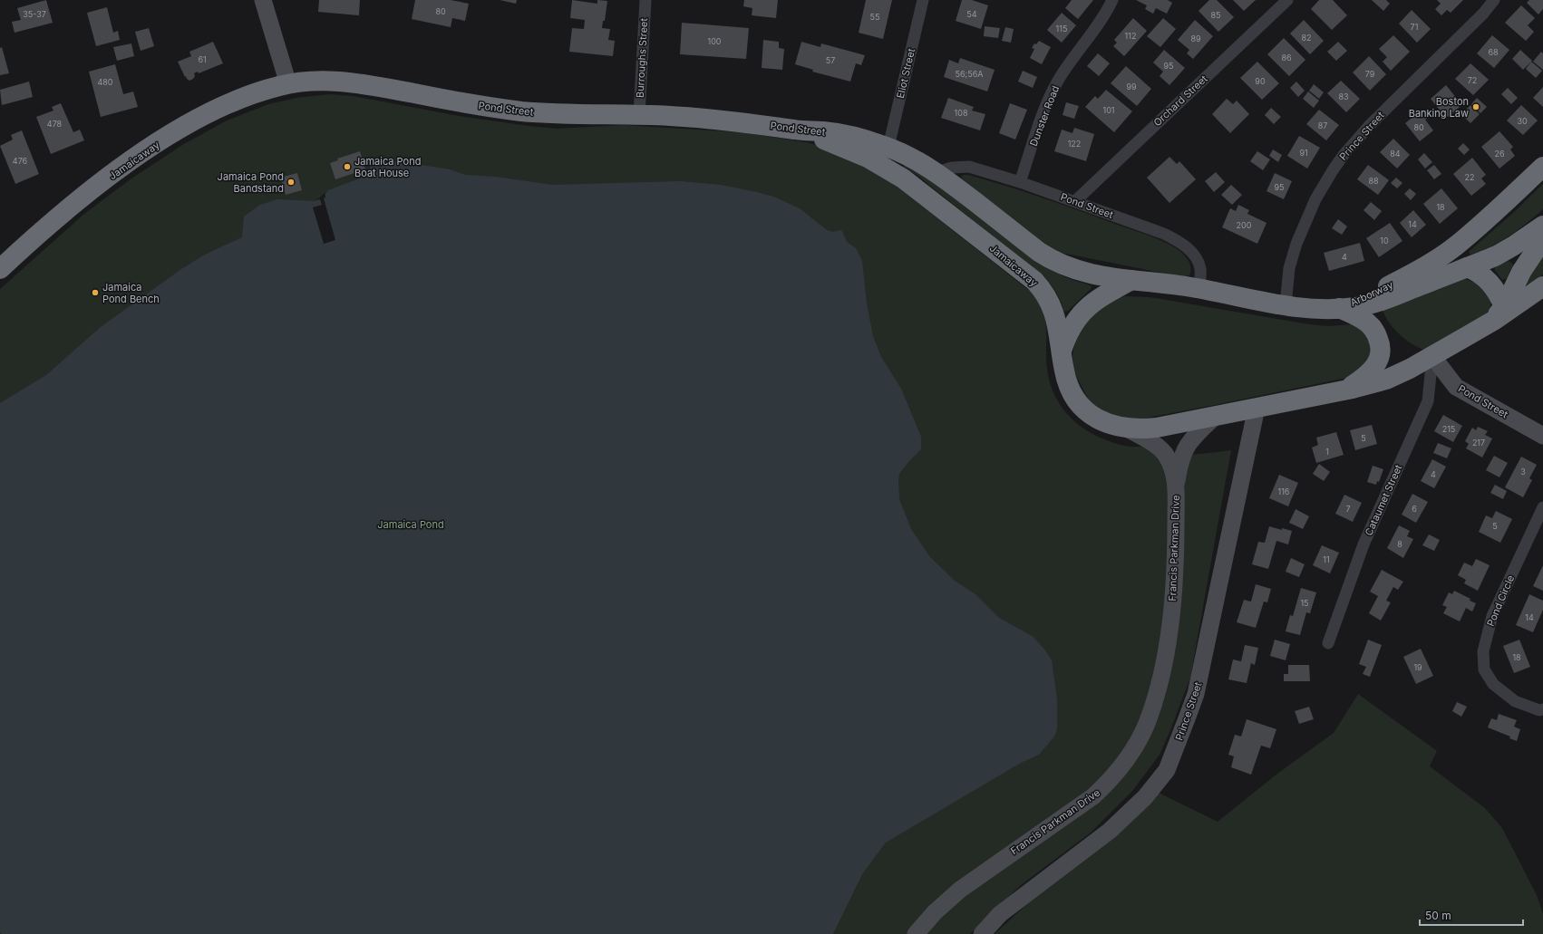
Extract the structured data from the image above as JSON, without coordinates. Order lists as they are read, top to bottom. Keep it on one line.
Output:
{"streets":{"highway":["Pond Street","Jamaicaway","Arborway"],"main road":["Prince Street","Francis Parkman Drive"],"street":["Burroughs Street","Eliot Street","Orchard Street","Dunster Road","Cataumet Street","Pond Circle"]},"crossings":[["Burroughs Street","Pond Street"],["Eliot Street","Pond Street"],["Orchard Street","Pond Street"],["Pond Street","Dunster Road"],["Pond Street","Jamaicaway"],["Pond Street","Cataumet Street"],["Prince Street","Jamaicaway"],["Jamaicaway","Francis Parkman Drive"]],"parks":["Jamaica Pond"],"places":["Boston Banking Law","Jamaica Pond Boat House","Jamaica Pond Bandstand","Jamaica Pond Bench"],"house_numbers":["80","35-37","54","85","55","71","115","112","82","89","100","68","86","61","57","95","56;56A","79","72","90","480","99","83","101","108","30","478","87","80","122","91","84","26","476","22","88","95","18","14","200","10","4","215","5","217","1","3","4","116","7","6","5","8","11","15","14","18","19"],"scale_bar":"50 m"}
